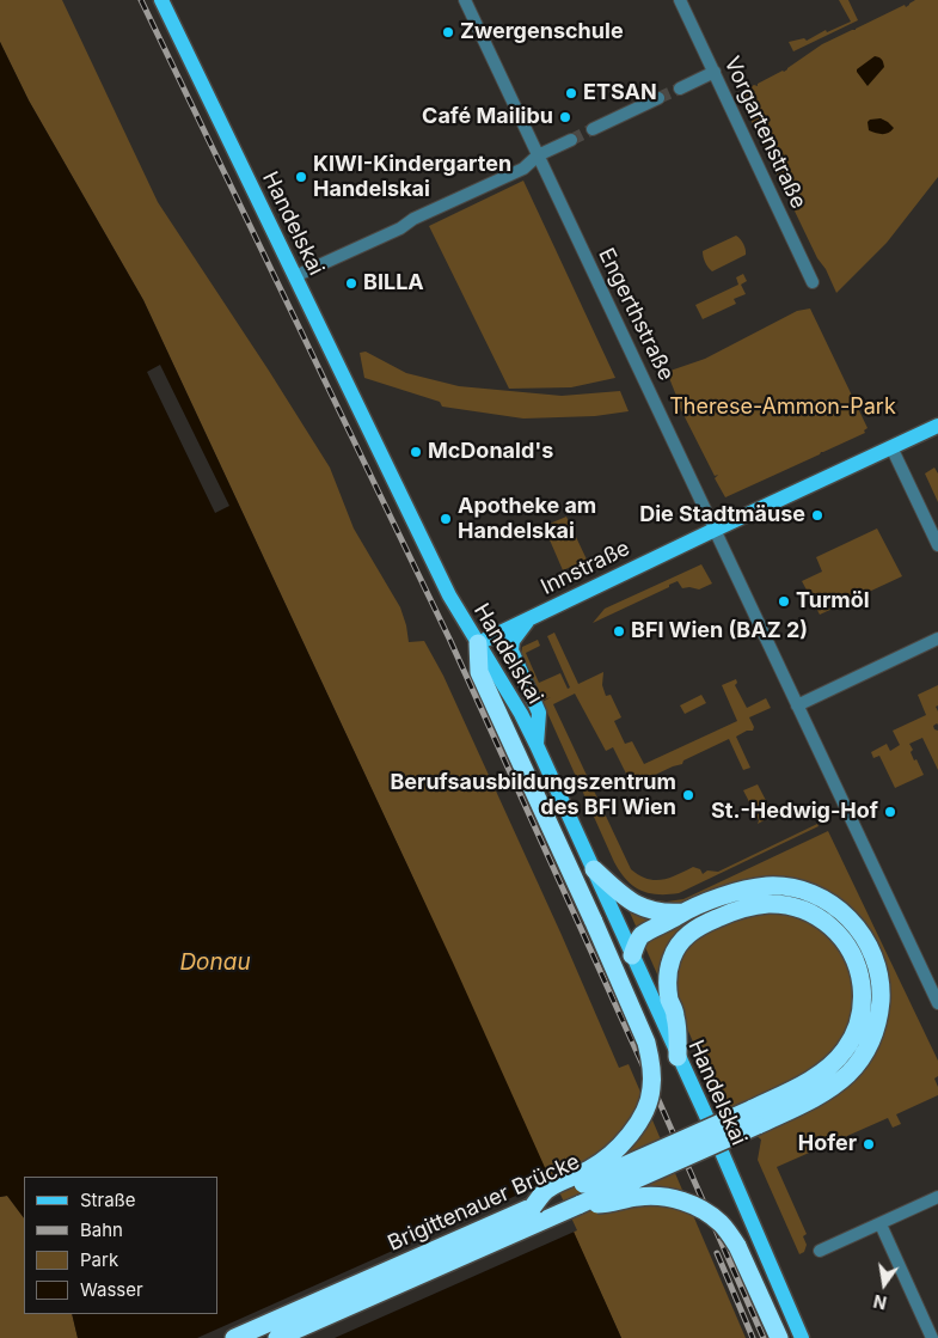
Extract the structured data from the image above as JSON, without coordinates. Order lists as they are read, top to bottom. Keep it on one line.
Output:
{"streets":{"highway":["Brigittenauer Brücke"],"main road":["Handelskai","Innstraße"],"street":["Vorgartenstraße","Engerthstraße"]},"crossings":[["Handelskai","Innstraße"],["Engerthstraße","Innstraße"]],"water":["Donau"],"parks":["Therese-Ammon-Park"],"places":["Zwergenschule","ETSAN","Café Mailibu","KIWI-Kindergarten Handelskai","BILLA","McDonald's","Die Stadtmäuse","Apotheke am Handelskai","Turmöl","BFI Wien (BAZ 2)","Berufsausbildungszentrum des BFI Wien","St.-Hedwig-Hof","Hofer"],"legend":["Straße","Bahn","Park","Wasser"],"north":"bottom"}
